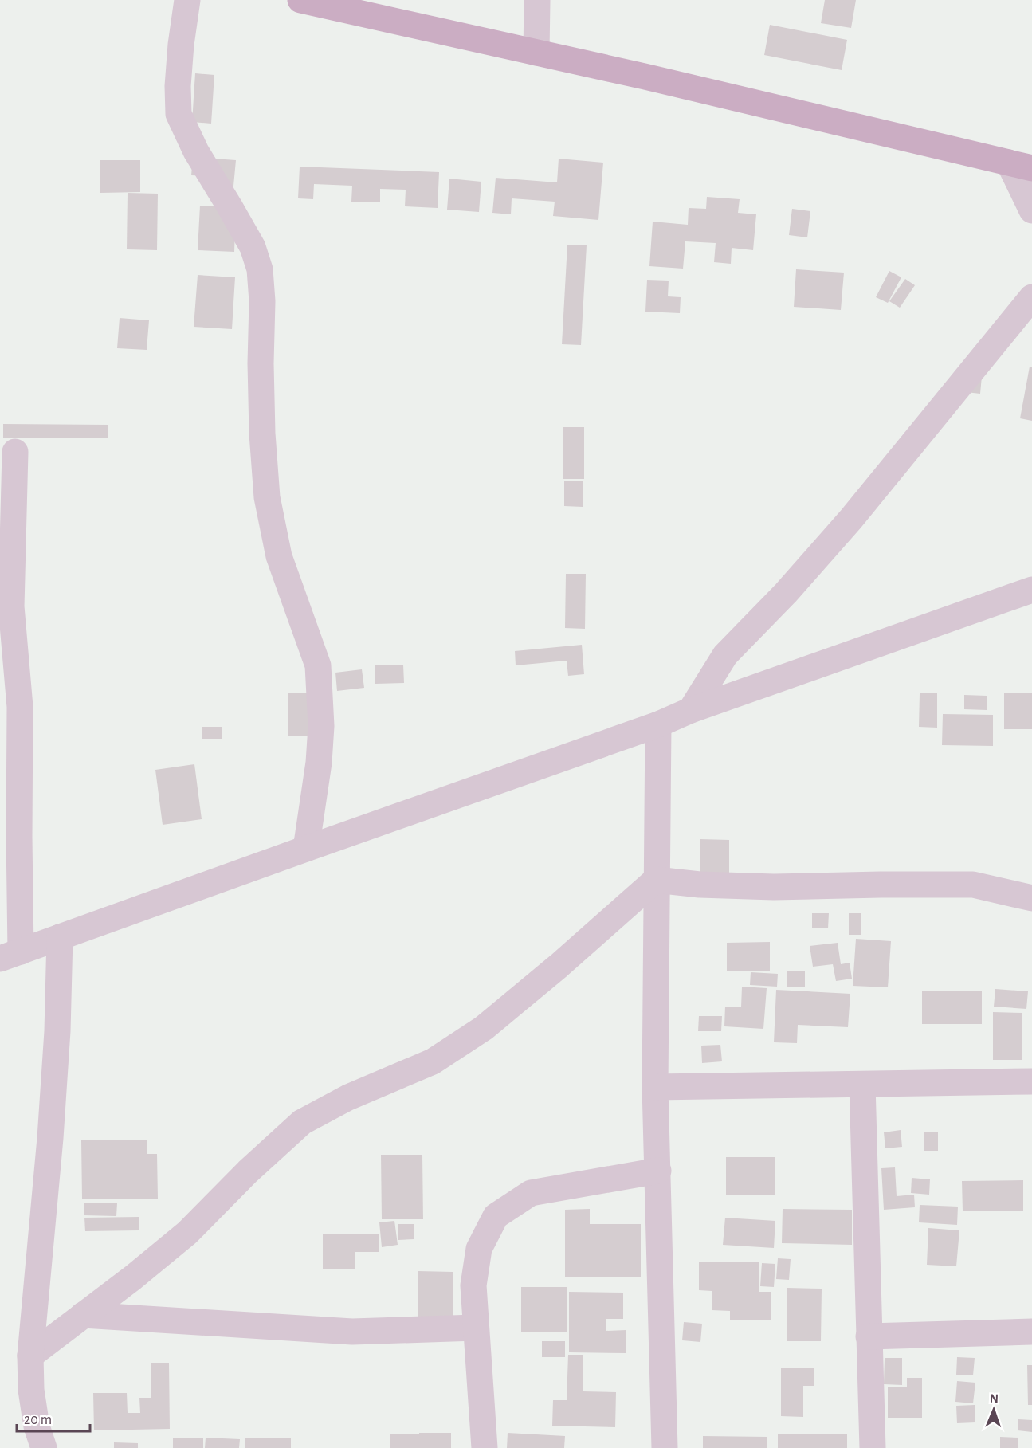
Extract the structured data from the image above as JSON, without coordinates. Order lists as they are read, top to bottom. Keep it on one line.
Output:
{"scale_bar":"20 m","north":"top"}
